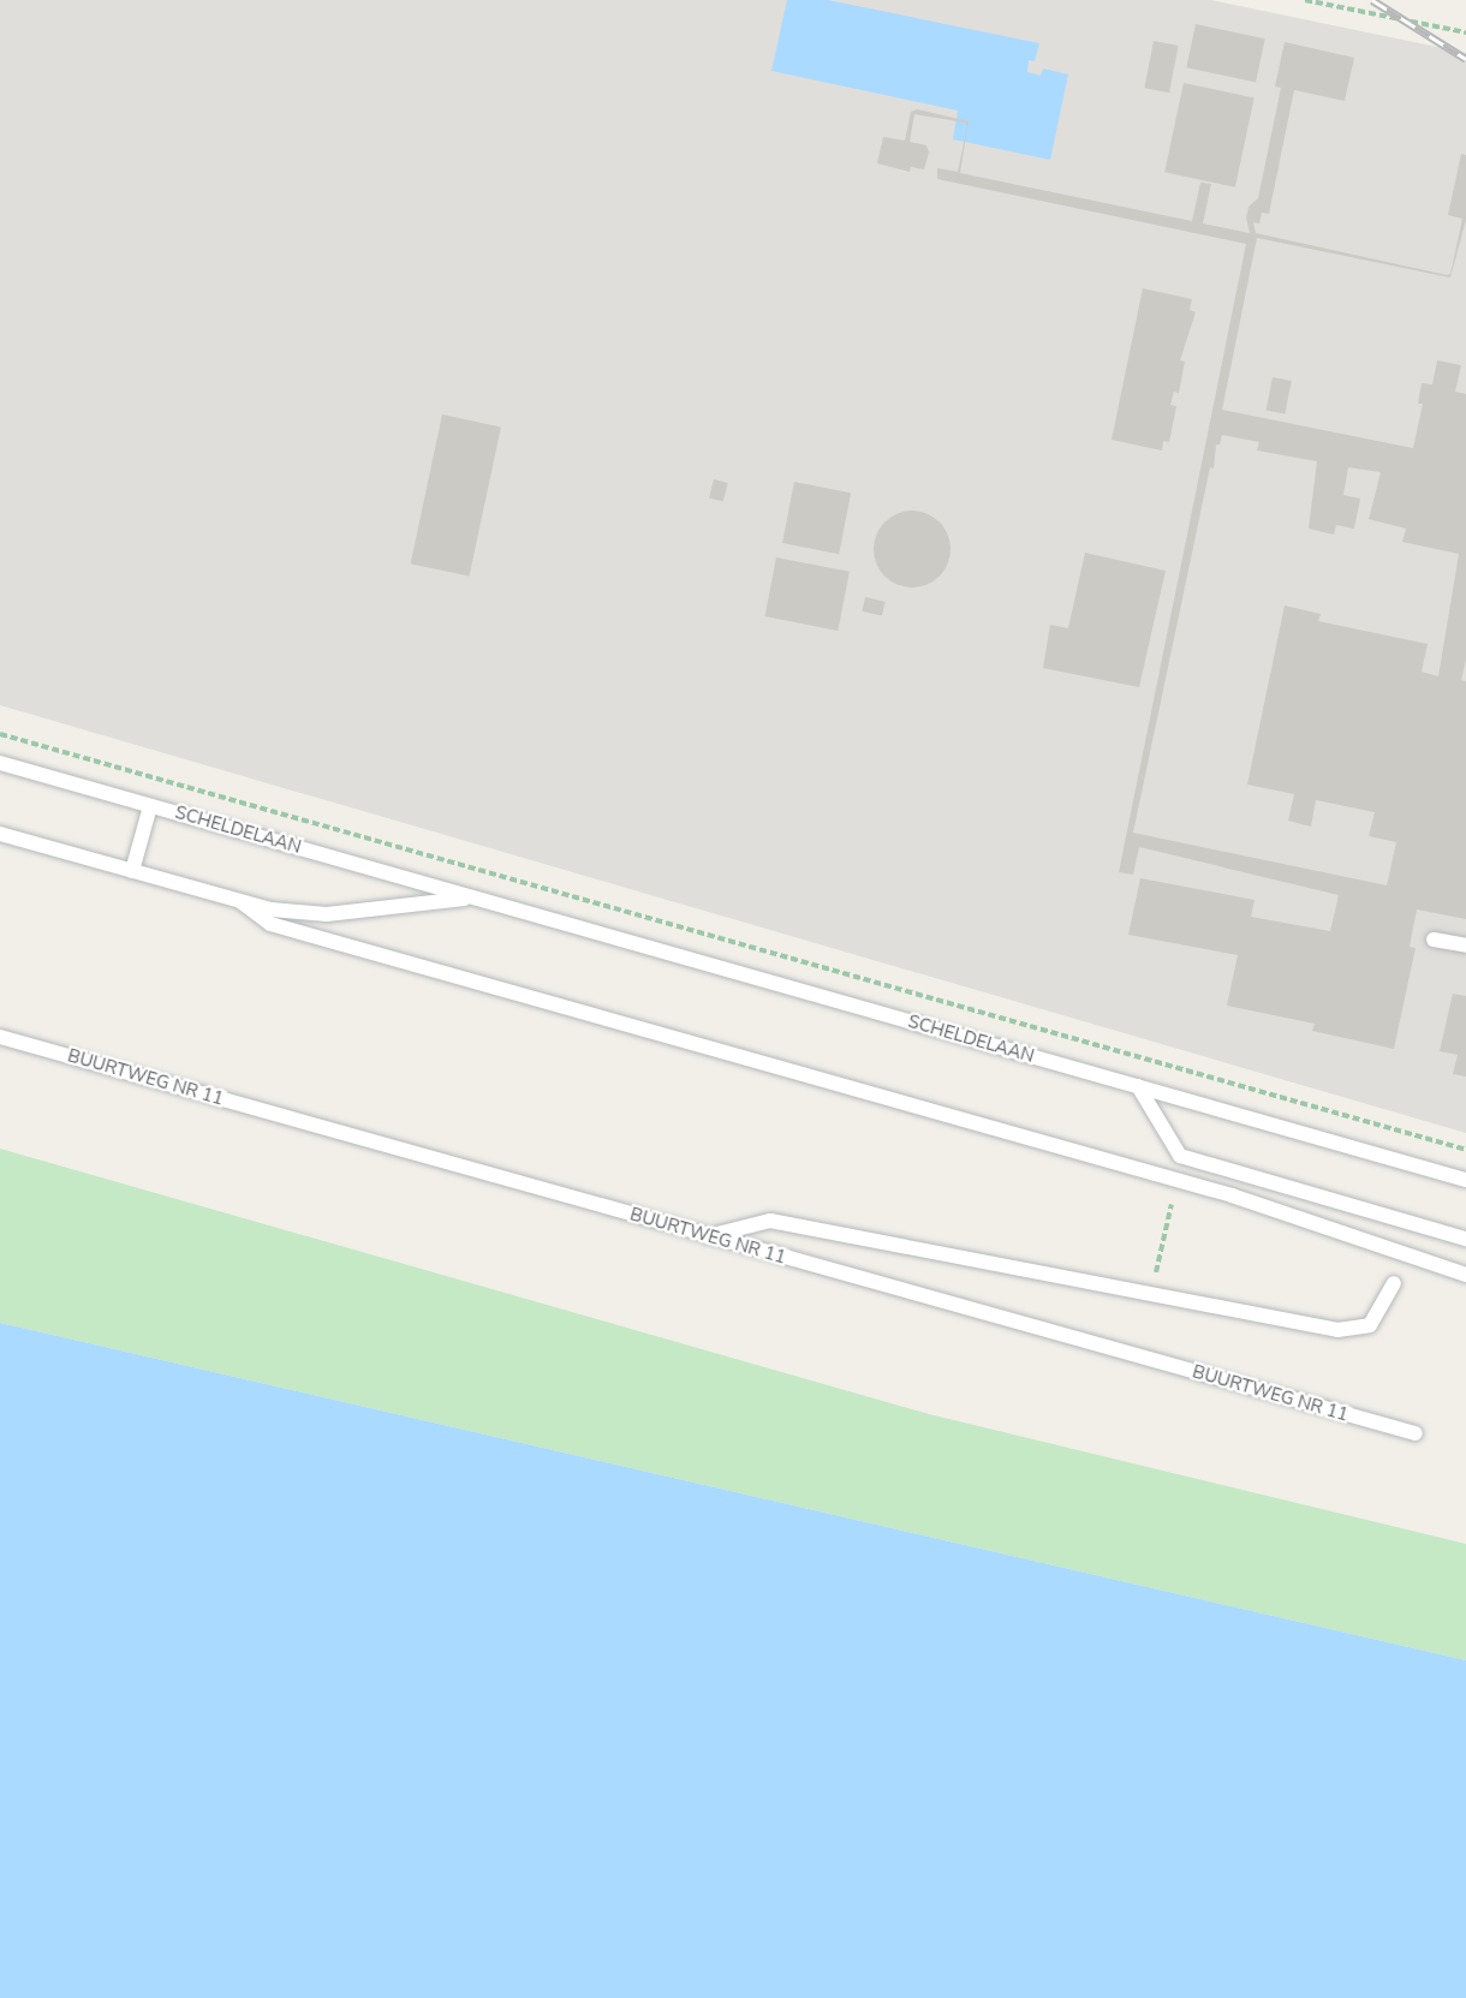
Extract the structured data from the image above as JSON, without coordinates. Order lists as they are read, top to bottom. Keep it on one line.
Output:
{"streets":{"lane":["SCHELDELAAN","BUURTWEG NR 11"]}}
